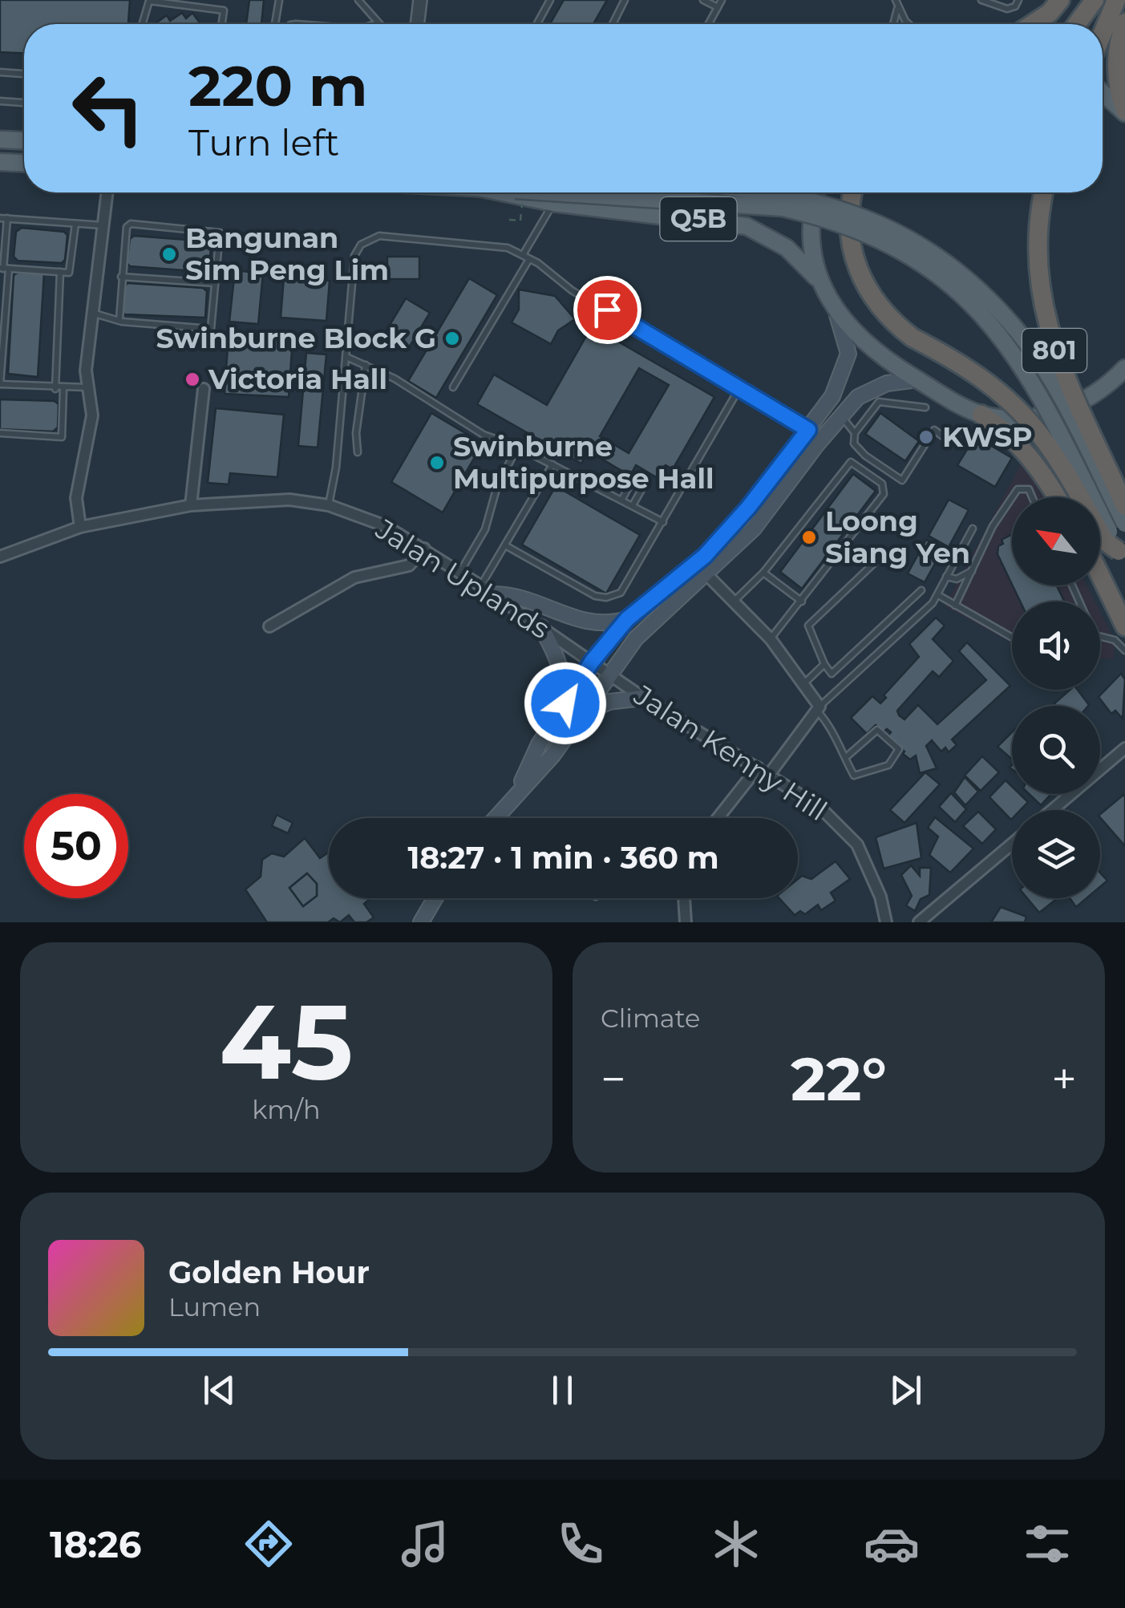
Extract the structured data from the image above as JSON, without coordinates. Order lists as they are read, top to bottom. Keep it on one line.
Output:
{"streets":{"highway":["801"],"main road":["Q5B"],"street":["Jalan Uplands","Jalan Kenny Hill"]},"crossings":[["Q5B","801"],["Jalan Uplands","Jalan Kenny Hill"]],"places":["Bangunan Sim Peng Lim","Swinburne Block G","Victoria Hall","KWSP","Swinburne Multipurpose Hall","Loong Siang Yen"],"north":"top left","page":{"turn":["220 m","Turn left"],"limit":"50","trip":"18:27 · 1 min · 360 m","tile":[["45","km/h"],"Climate"],"heat":["−","22°","+"],"song":["Golden Hour","Lumen"],"tabs":"18:26"}}
